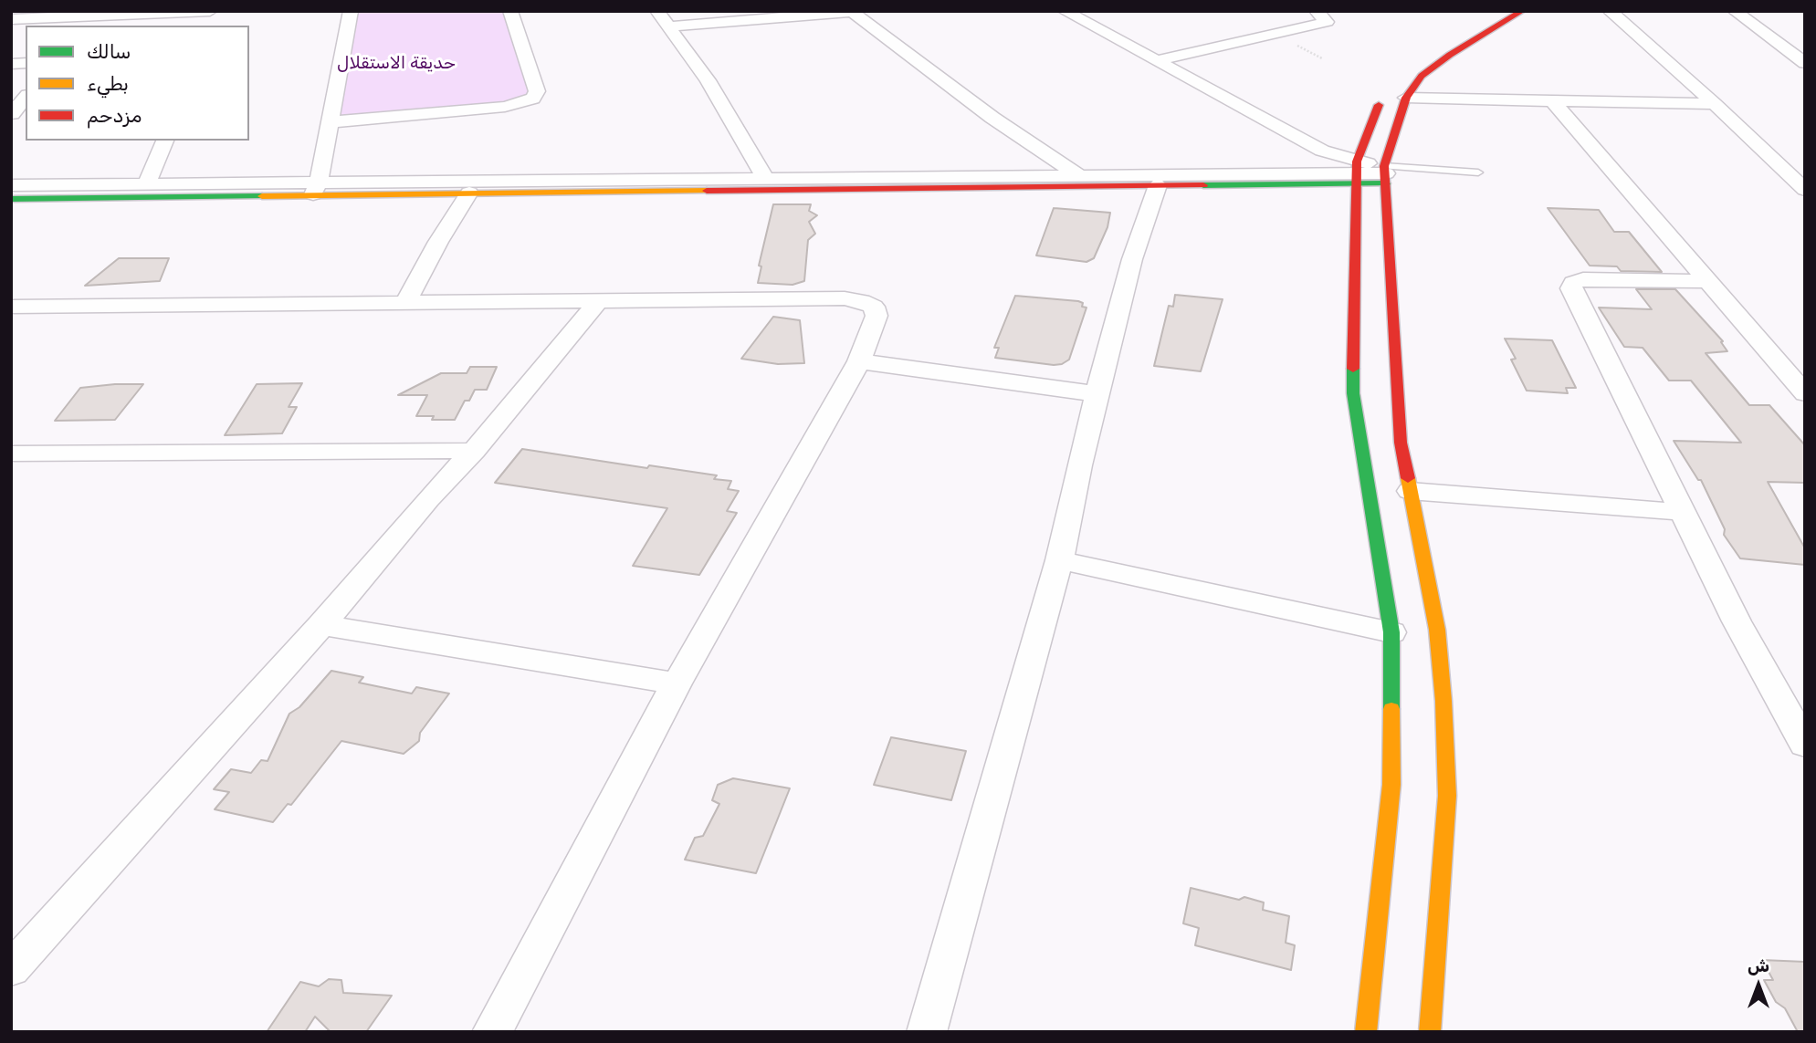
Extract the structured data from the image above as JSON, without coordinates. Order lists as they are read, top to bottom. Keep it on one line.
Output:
{"parks":["حديقة الاستقلال"],"legend":["سالك","بطيء","مزدحم"],"north":"top"}
